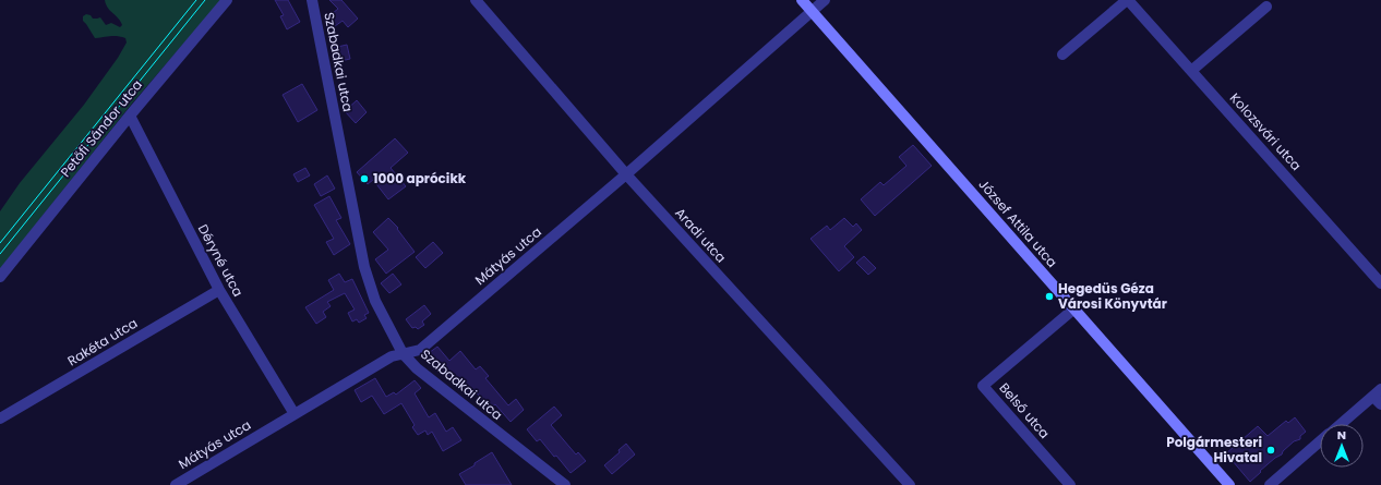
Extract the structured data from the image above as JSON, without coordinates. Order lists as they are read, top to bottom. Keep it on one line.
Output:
{"streets":{"street":["Szabadkai utca","Petőfi Sándor utca","Kolozsvári utca","József Attila utca","Aradi utca","Mátyás utca","Déryné utca","Rakéta utca","Belső utca"]},"crossings":[["Szabadkai utca","Mátyás utca"],["Petőfi Sándor utca","Déryné utca"],["József Attila utca","Mátyás utca"],["József Attila utca","Belső utca"],["Aradi utca","Mátyás utca"],["Mátyás utca","Déryné utca"],["Déryné utca","Rakéta utca"]],"places":["1000 aprócikk","Hegedüs Géza Városi Könyvtár","Polgármesteri Hivatal"],"north":"top"}
